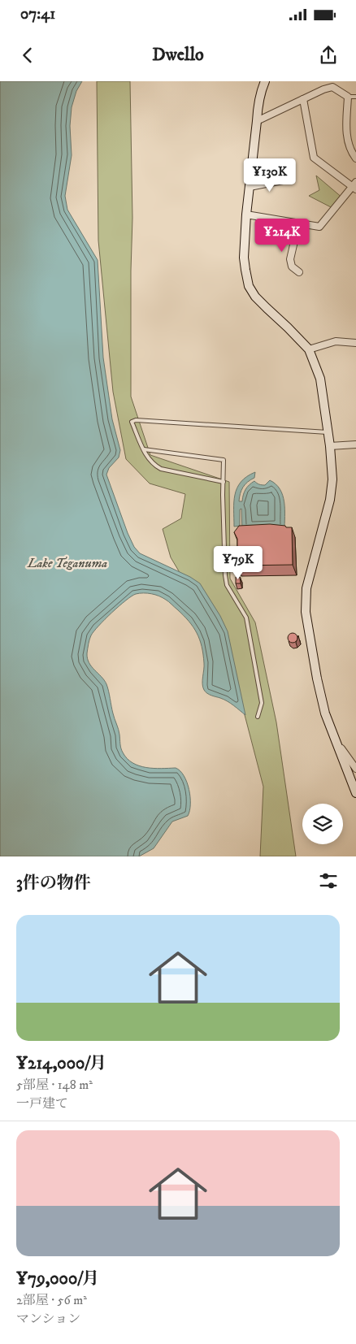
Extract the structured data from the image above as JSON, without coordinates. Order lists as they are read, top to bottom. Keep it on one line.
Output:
{"water":["Lake Teganuma"],"page":{"status":"07:41","header":"Dwello","price":["¥130K","¥214K","¥79K"],"heading":"3件の物件","list":[{"name":"¥214,000/月","note":"5部屋 · 148 m² · 一戸建て"},{"name":"¥79,000/月","note":"2部屋 · 56 m² · マンション"}]}}
